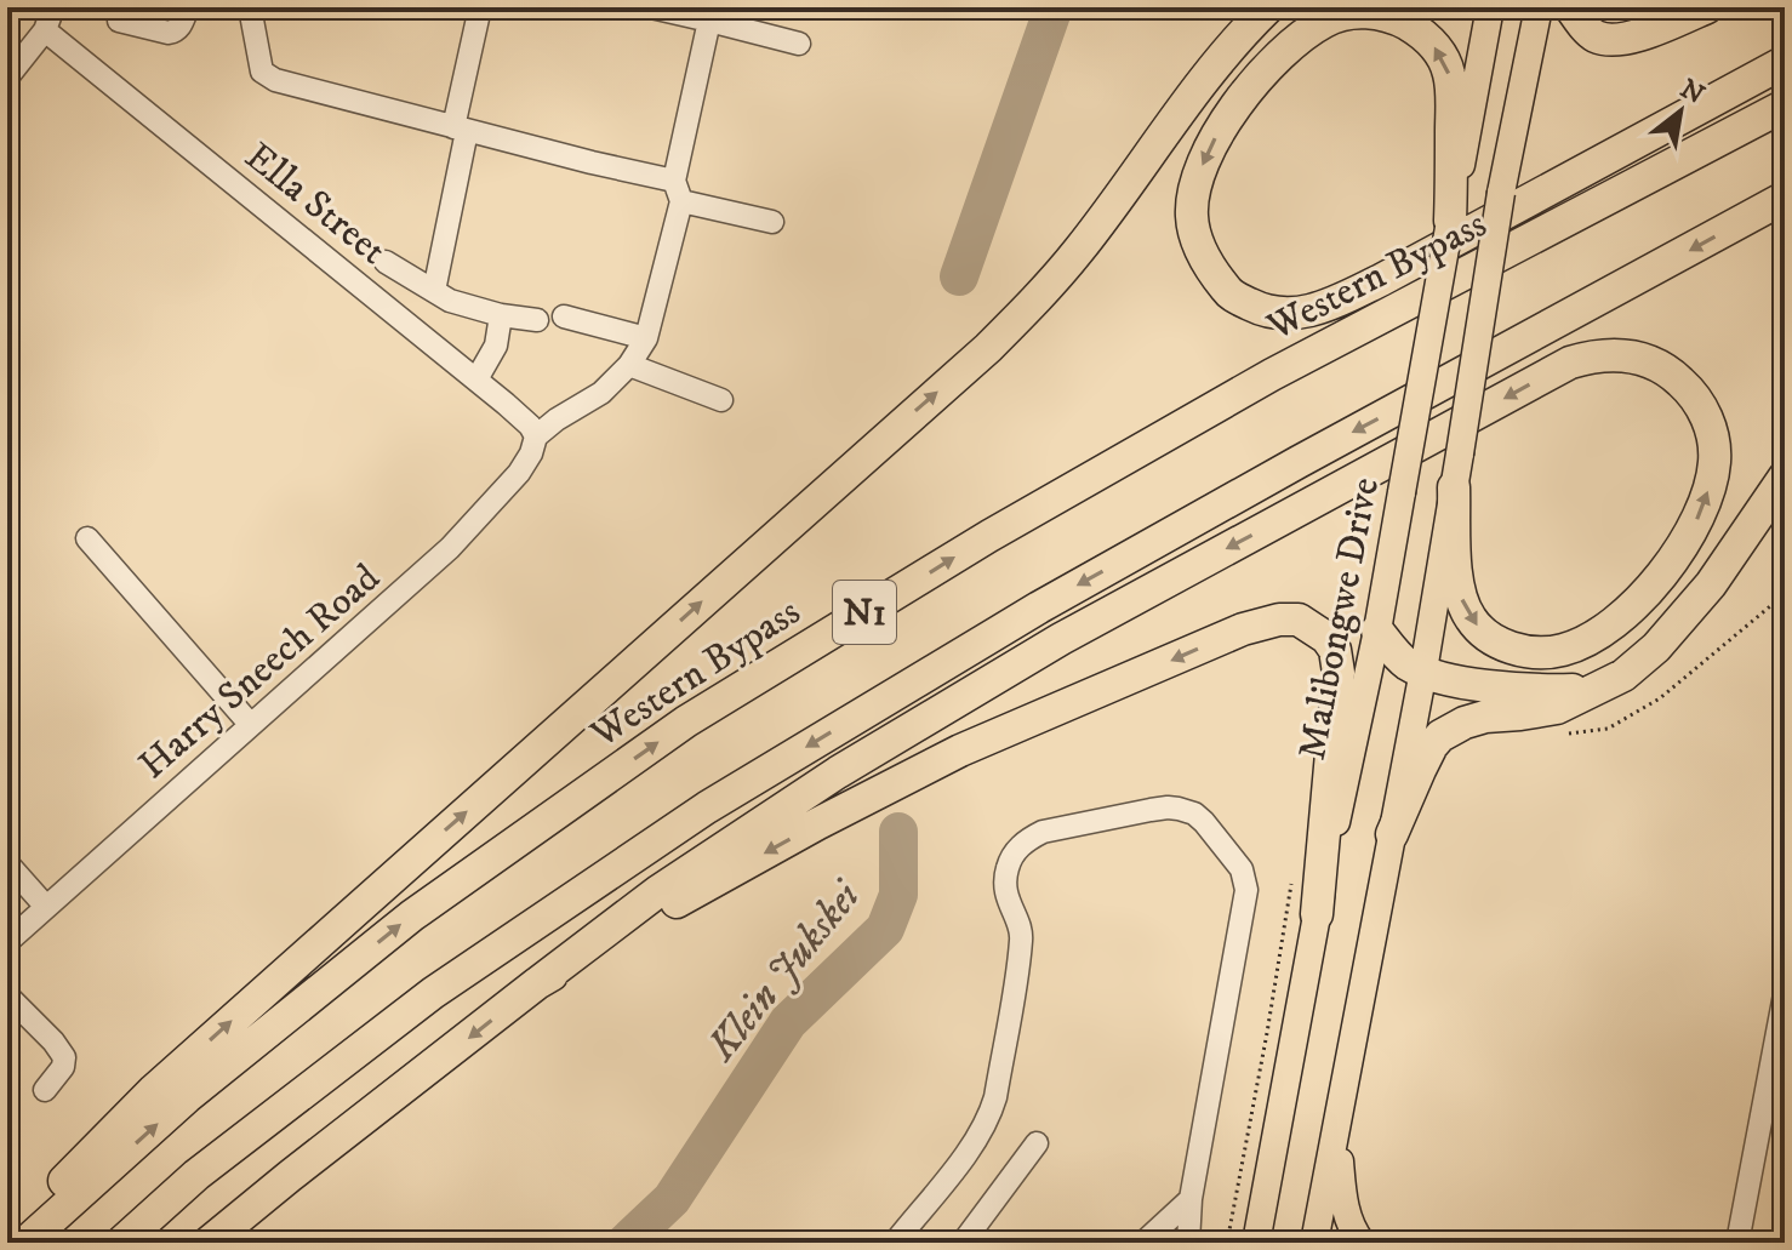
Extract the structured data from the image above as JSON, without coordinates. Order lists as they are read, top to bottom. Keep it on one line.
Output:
{"streets":{"highway":["Western Bypass","N1"],"main road":["Malibongwe Drive"],"street":["Ella Street","Harry Sneech Road"]},"crossings":[["Ella Street","Harry Sneech Road"]],"water":["Klein Jukskei"],"north":"top right"}
